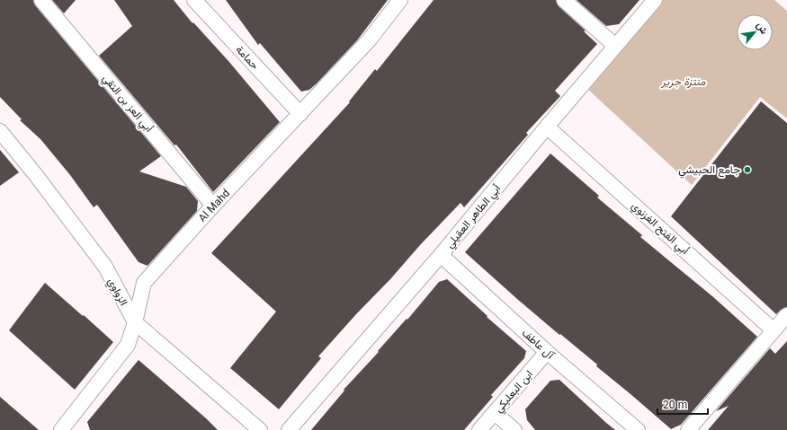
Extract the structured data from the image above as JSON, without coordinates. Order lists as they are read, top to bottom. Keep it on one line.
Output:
{"streets":{"street":["حمامة","أبي العز بن التقي","Al Mahd","أبي الطاهر العقيلي","أبي الفتح الغزنوي","الزواوي","آل عاطف","ابن البعلبكي"]},"crossings":[["حمامة","Al Mahd"],["أبي العز بن التقي","Al Mahd"],["Al Mahd","الزواوي"],["أبي الطاهر العقيلي","أبي الفتح الغزنوي"],["أبي الطاهر العقيلي","آل عاطف"],["آل عاطف","ابن البعلبكي"]],"parks":["منتزة جرير"],"places":["جامع الحبيشي"],"scale_bar":"20 m","north":"top right"}
